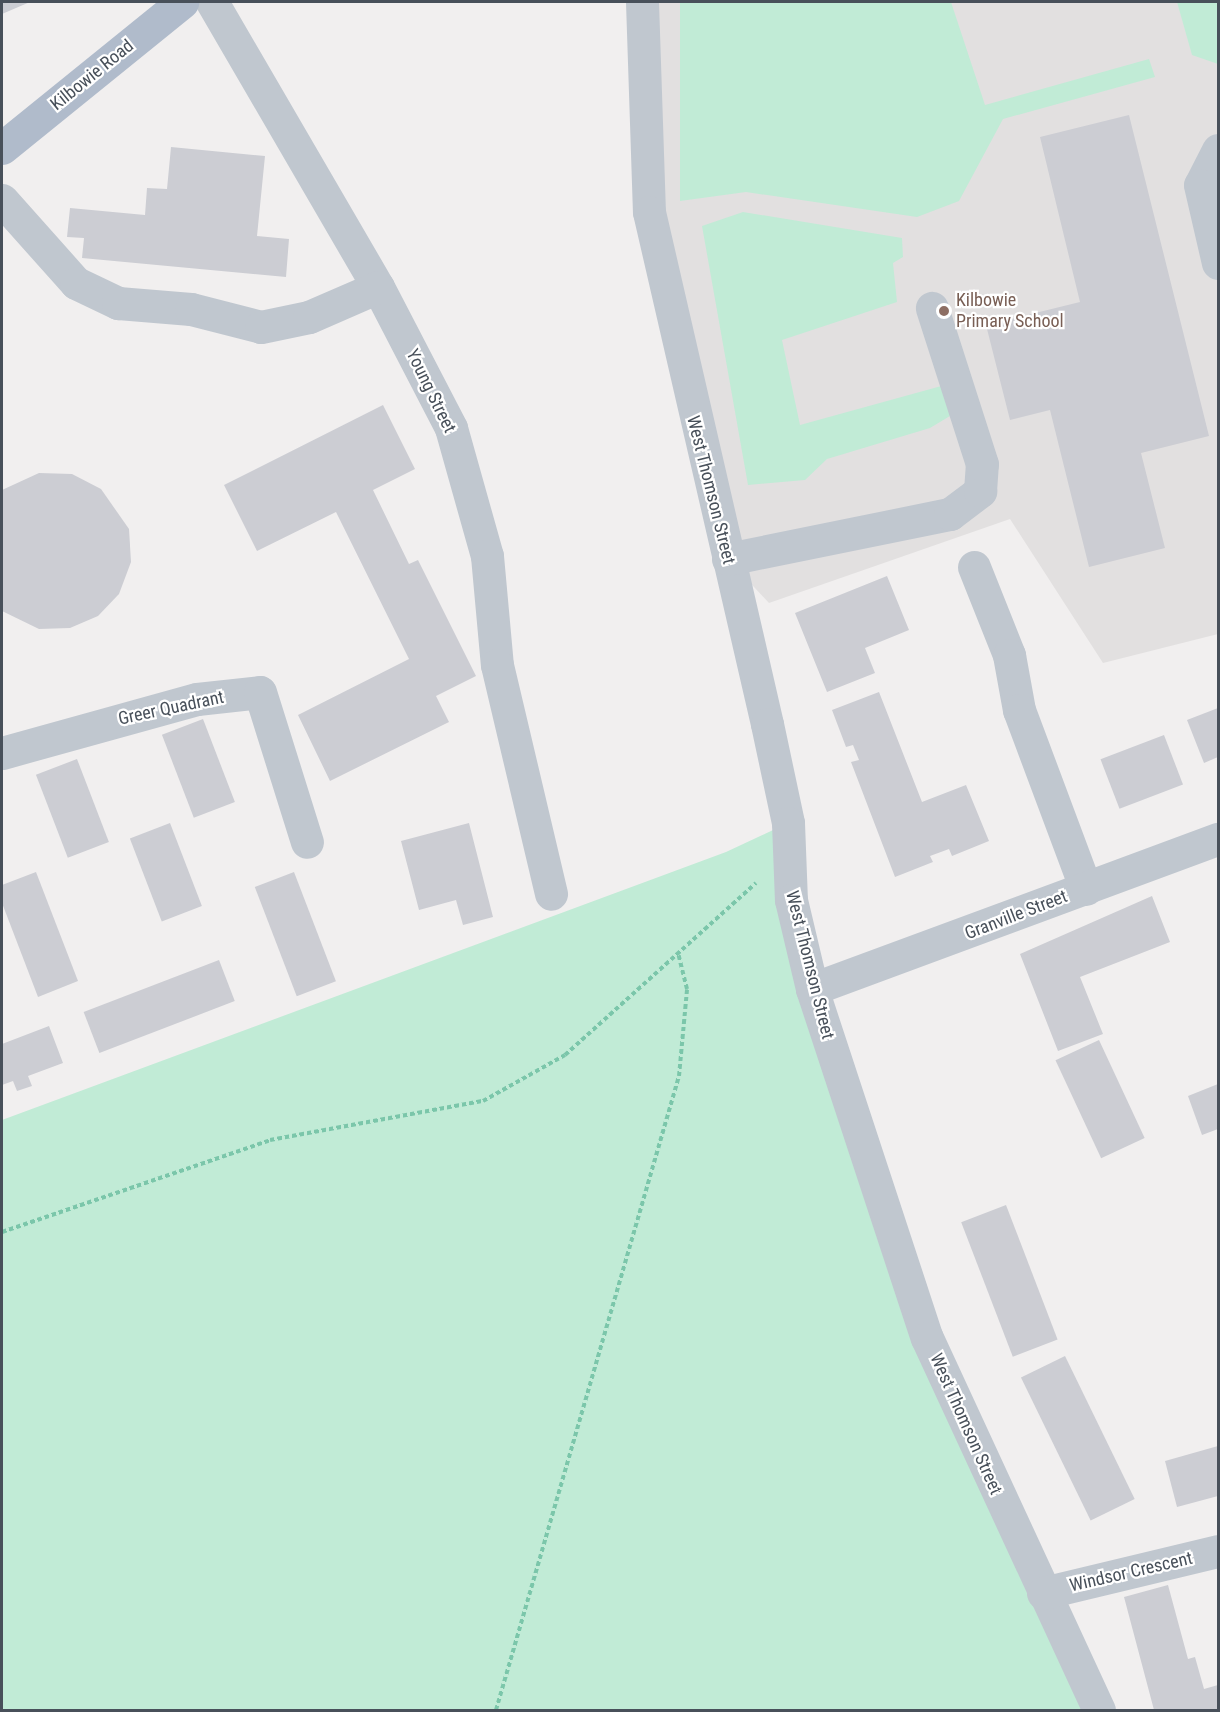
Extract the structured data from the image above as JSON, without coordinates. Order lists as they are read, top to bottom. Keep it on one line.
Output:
{"streets":{"main road":["Kilbowie Road"],"street":["Young Street","West Thomson Street","Greer Quadrant","Granville Street","Windsor Crescent"]},"crossings":[["West Thomson Street","Granville Street"],["West Thomson Street","Windsor Crescent"]],"places":["Kilbowie Primary School"]}
